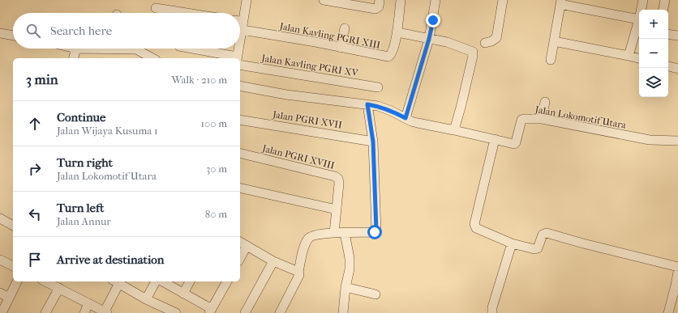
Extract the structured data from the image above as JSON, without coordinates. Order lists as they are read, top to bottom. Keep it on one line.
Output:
{"streets":{"street":["Jalan Kavling PGRI XIII","Jalan Kavling PGRI XV","Jalan Lokomotif Utara","Jalan PGRI XVII","Jalan PGRI XVIII"]},"page":{"map_buttons":["+","−"],"search":"Search here","heading":["3 min","Walk · 210 m"],"list":[["Continue","Jalan Wijaya Kusuma 1","100 m"],["Turn right","Jalan Lokomotif Utara","30 m"],["Turn left","Jalan Annur","80 m"],"Arrive at destination"]}}
